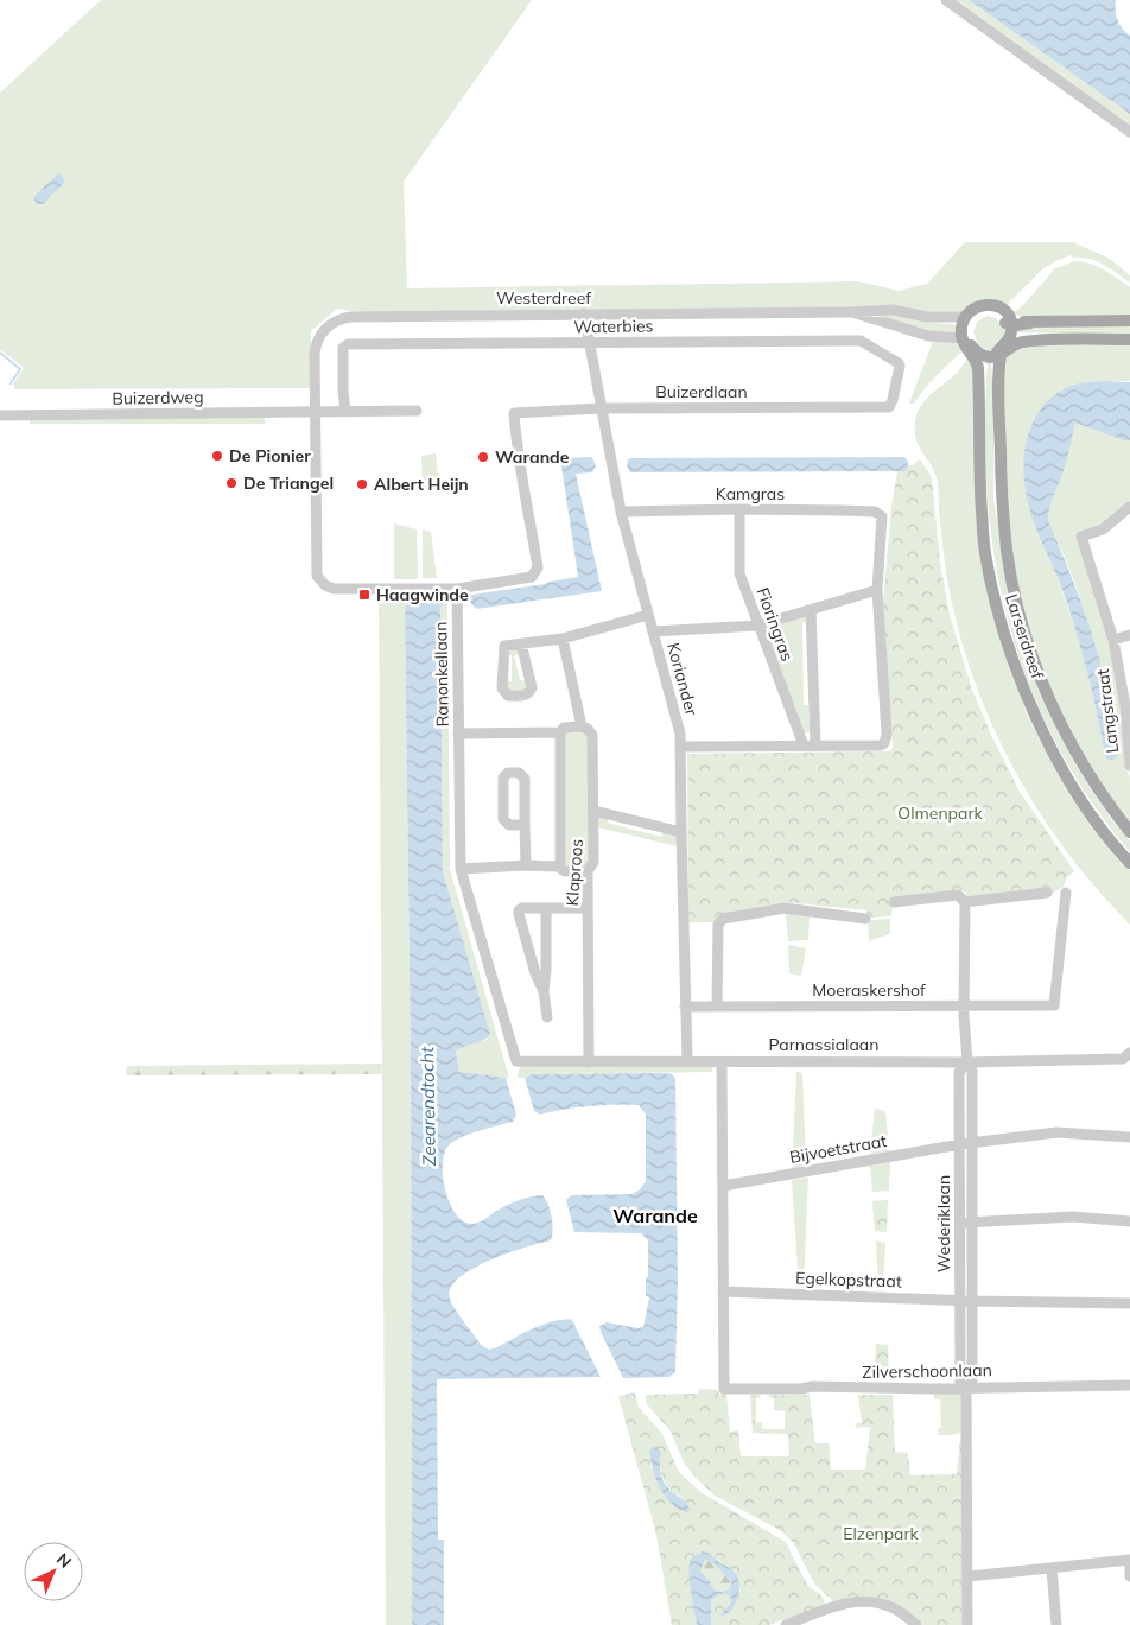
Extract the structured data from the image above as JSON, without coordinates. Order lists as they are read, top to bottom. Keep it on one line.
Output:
{"streets":{"main road":["Larserdreef"],"street":["Westerdreef","Waterbies","Buizerdlaan","Buizerdweg","Kamgras","Fioringras","Ranonkellaan","Koriander","Langstraat","Klaproos","Moeraskershof","Parnassialaan","Bijvoetstraat","Wederiklaan","Egelkopstraat","Zilverschoonlaan"]},"crossings":[["Westerdreef","Buizerdweg"],["Westerdreef","Koriander"],["Waterbies","Buizerdlaan"],["Waterbies","Koriander"],["Buizerdlaan","Ranonkellaan"],["Buizerdlaan","Koriander"],["Kamgras","Fioringras"],["Kamgras","Koriander"],["Ranonkellaan","Parnassialaan"],["Koriander","Moeraskershof"],["Koriander","Parnassialaan"],["Klaproos","Parnassialaan"],["Moeraskershof","Wederiklaan"],["Parnassialaan","Wederiklaan"],["Bijvoetstraat","Wederiklaan"],["Wederiklaan","Egelkopstraat"],["Wederiklaan","Zilverschoonlaan"],["Egelkopstraat","Zilverschoonlaan"]],"districts":["Warande"],"water":["Zeearendtocht"],"parks":["Olmenpark","Elzenpark"],"places":{"other":["De Pionier","Warande","De Triangel","Albert Heijn"],"transit":["Haagwinde"]},"north":"top right"}
